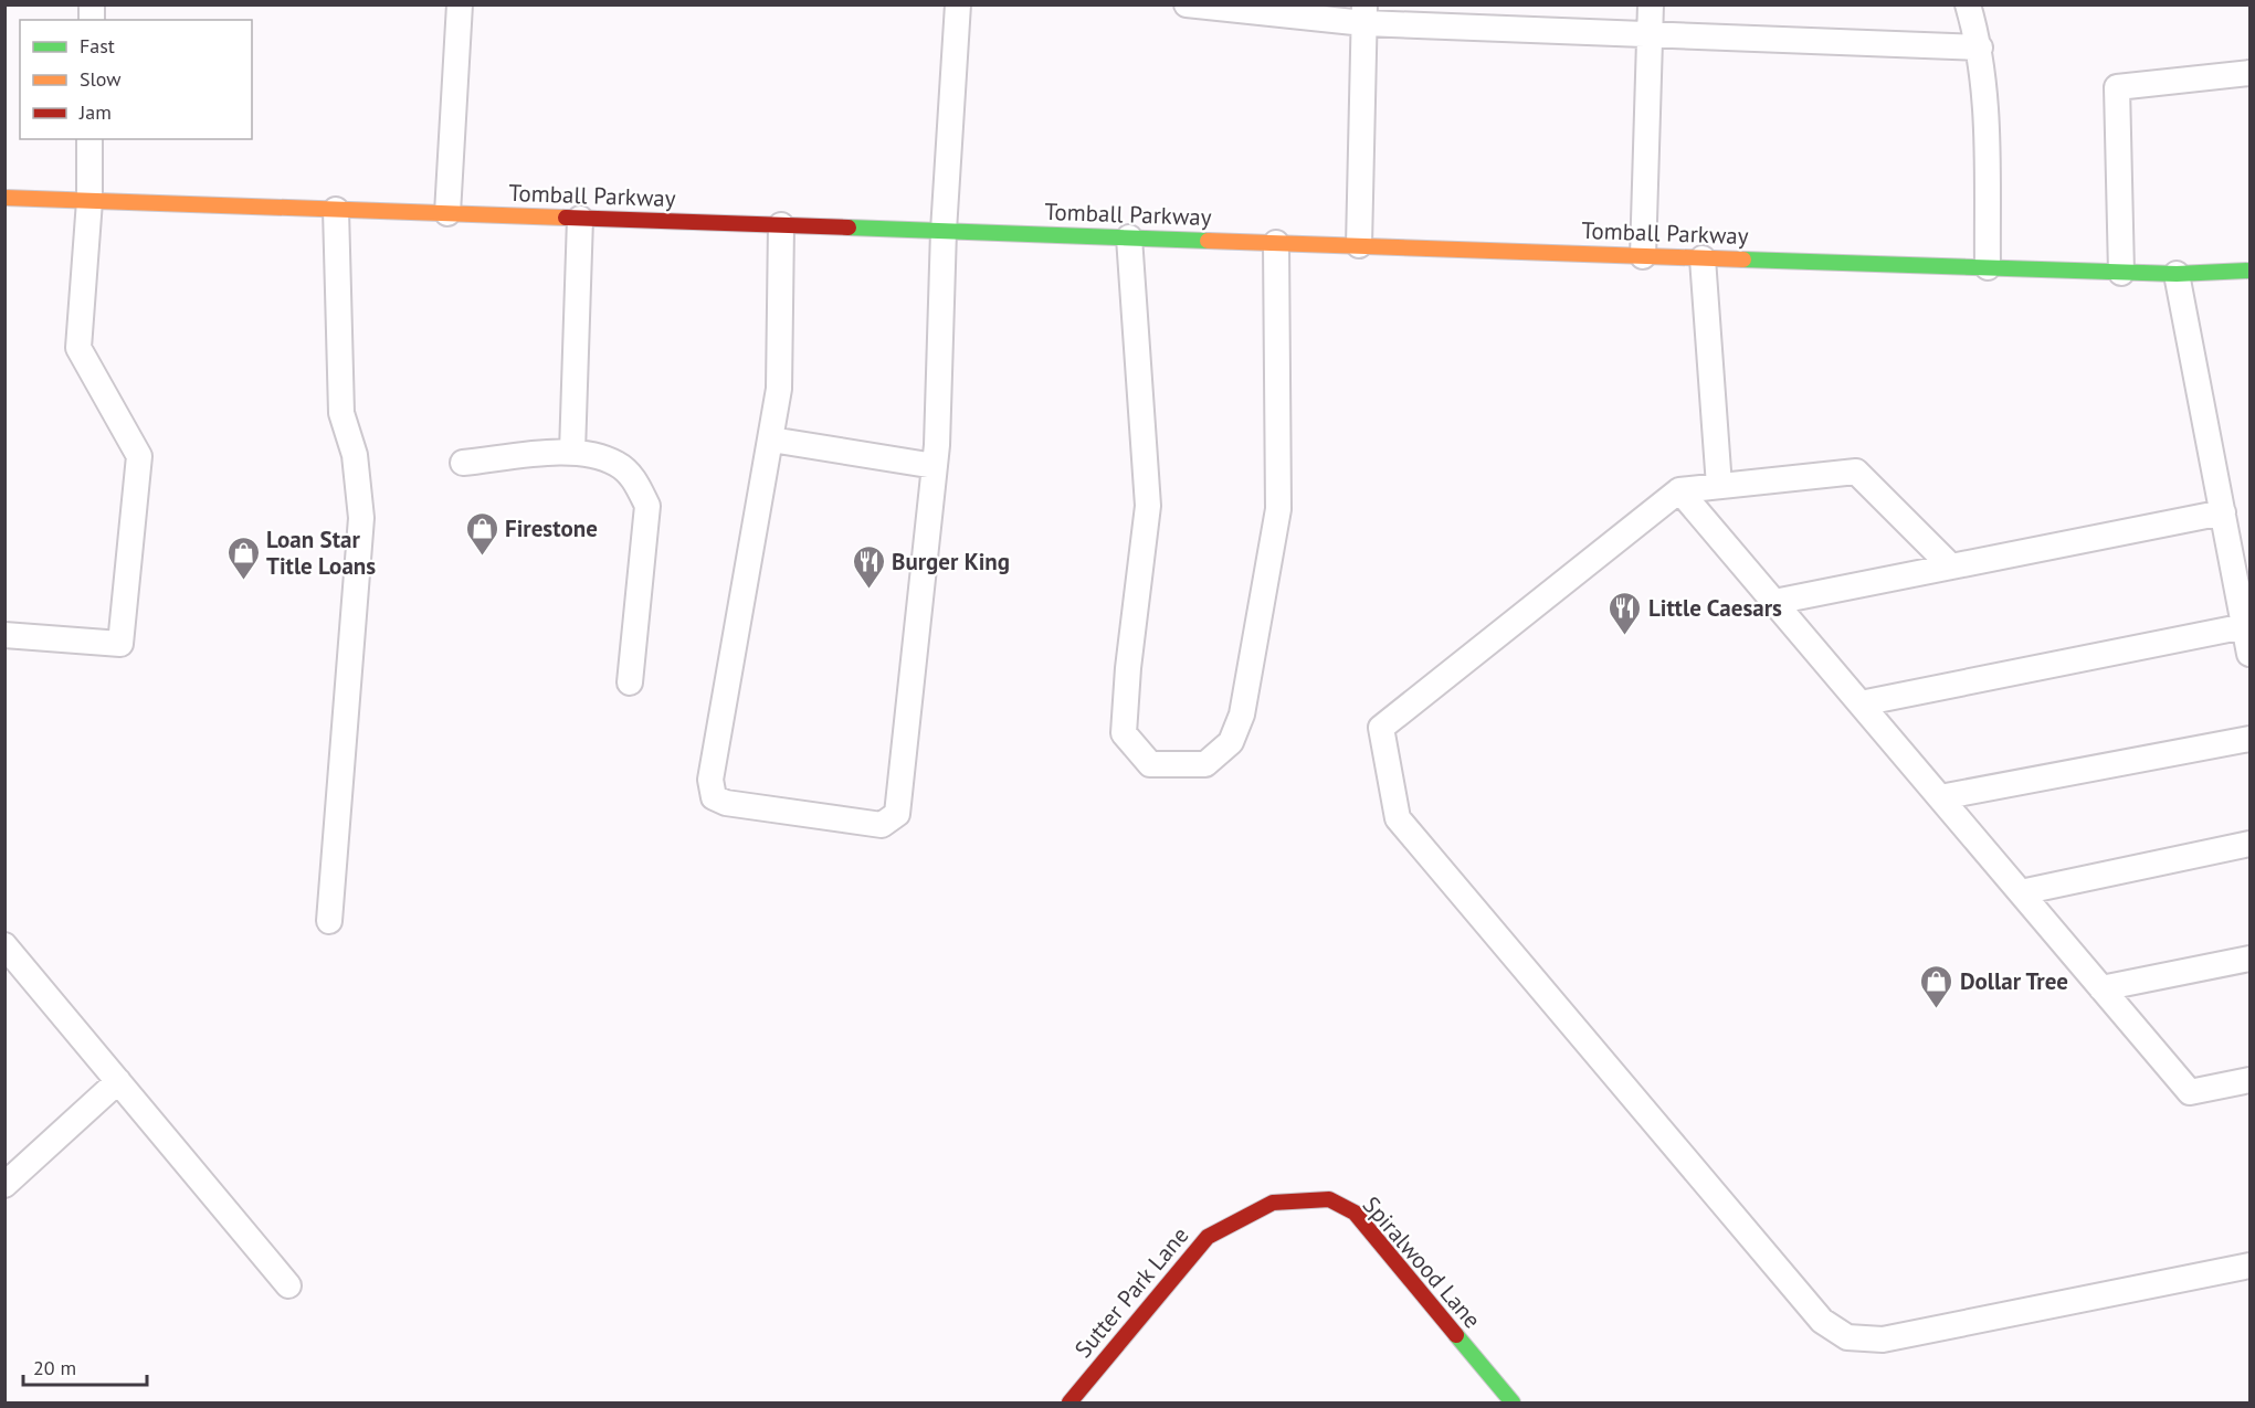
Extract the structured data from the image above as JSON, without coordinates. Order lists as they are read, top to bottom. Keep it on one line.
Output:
{"streets":{"main road":["Tomball Parkway","Spiralwood Lane","Sutter Park Lane"]},"crossings":[["Spiralwood Lane","Sutter Park Lane"]],"places":{"shop":["Firestone","Loan Star Title Loans","Dollar Tree"],"restaurant":["Burger King","Little Caesars"]},"legend":["Fast","Slow","Jam"],"scale_bar":"20 m"}
